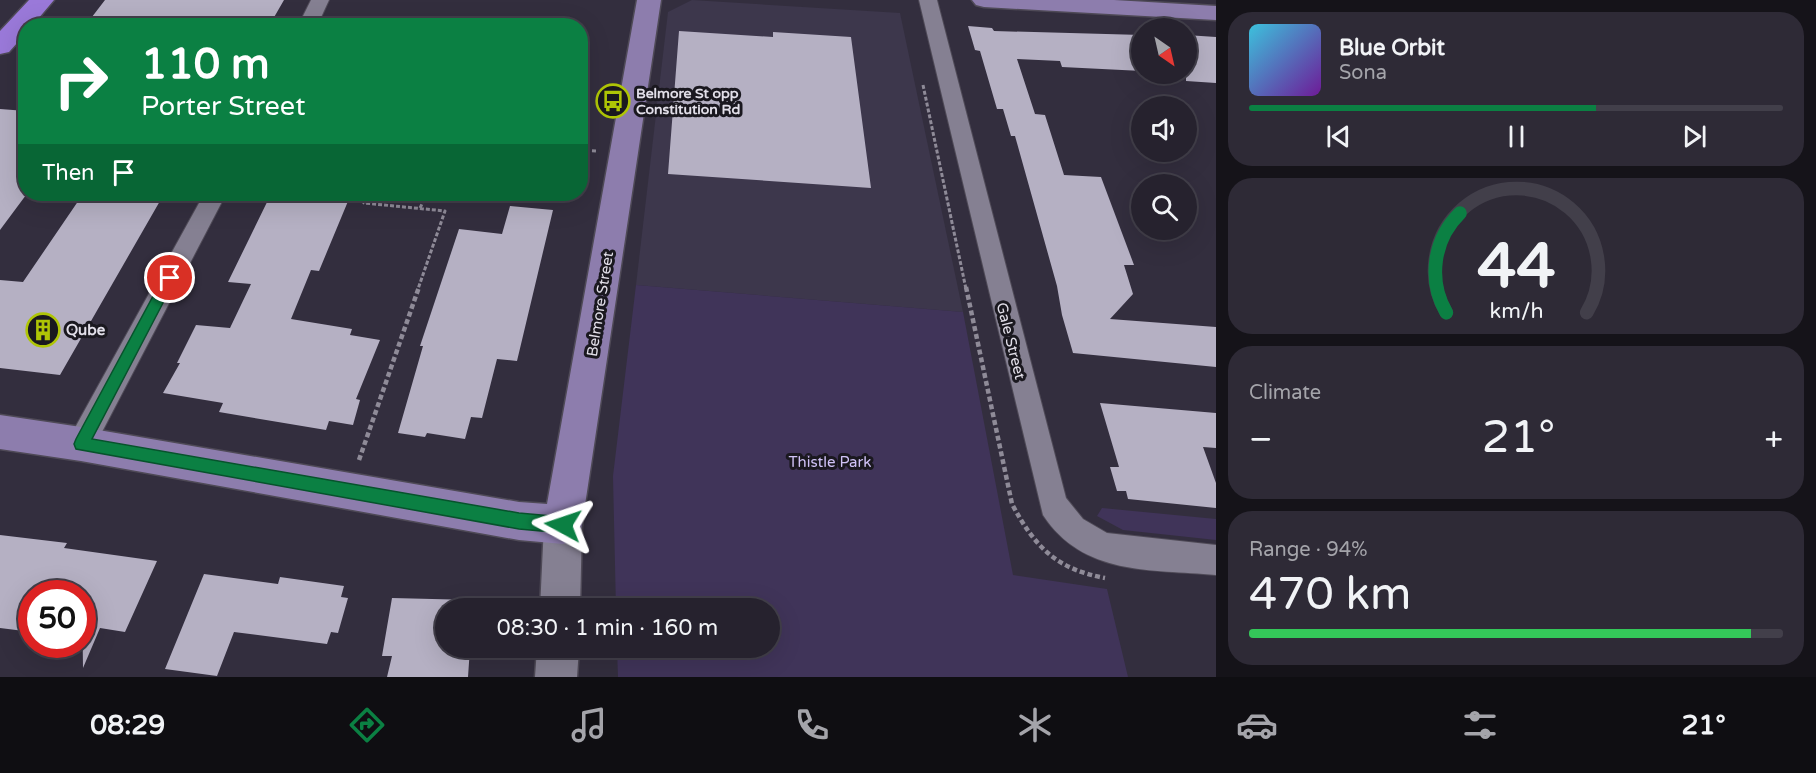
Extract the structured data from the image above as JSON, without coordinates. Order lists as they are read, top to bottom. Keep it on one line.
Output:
{"streets":{"main road":["Belmore Street"],"street":["Gale Street"]},"parks":["Thistle Park"],"places":{"bus stop":["Belmore St opp Constitution Rd"],"building":["Qube"]},"north":"bottom right","page":{"turn":["110 m","Porter Street"],"song":["Blue Orbit","Sona"],"then":"Then","tile":["Climate",["Range · 94%","470 km"]],"heat":["−","21°","+"],"limit":"50","trip":"08:30 · 1 min · 160 m","tabs":["08:29","21°"],"gauge":["44","km/h"]}}
